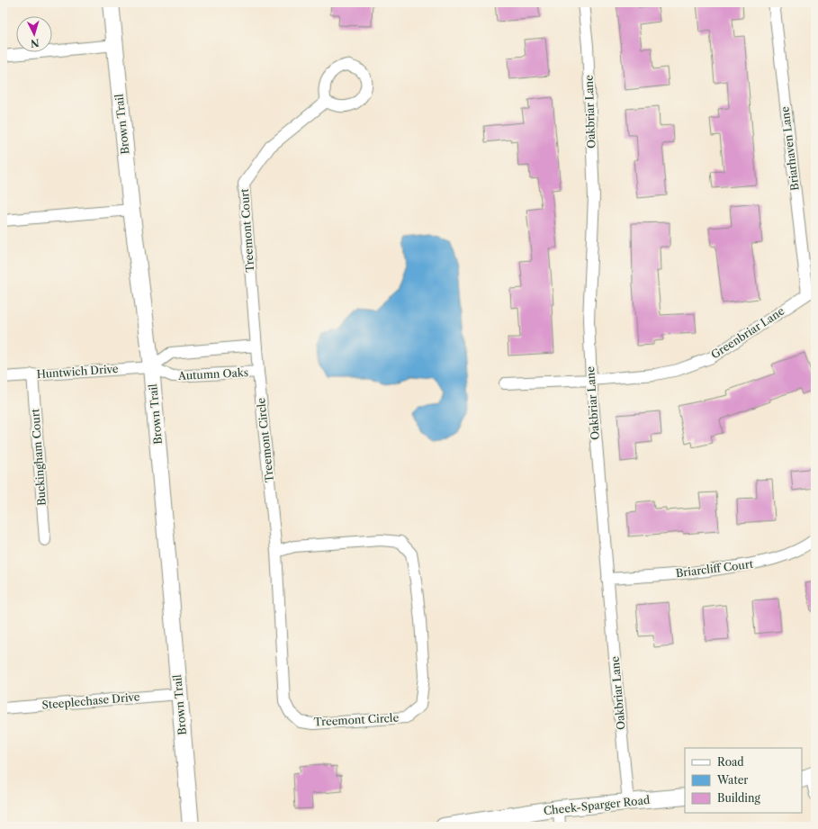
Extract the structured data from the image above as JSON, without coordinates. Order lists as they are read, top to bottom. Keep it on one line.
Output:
{"streets":{"street":["Oakbriar Lane","Brown Trail","Briarhaven Lane","Treemont Court","Greenbriar Lane","Huntwich Drive","Autumn Oaks","Treemont Circle","Buckingham Court","Briarcliff Court","Steeplechase Drive","Cheek-Sparger Road"]},"crossings":[["Oakbriar Lane","Greenbriar Lane"],["Oakbriar Lane","Briarcliff Court"],["Oakbriar Lane","Cheek-Sparger Road"],["Brown Trail","Huntwich Drive"],["Brown Trail","Autumn Oaks"],["Brown Trail","Steeplechase Drive"],["Briarhaven Lane","Greenbriar Lane"],["Treemont Court","Autumn Oaks"],["Treemont Court","Treemont Circle"],["Huntwich Drive","Autumn Oaks"],["Huntwich Drive","Buckingham Court"],["Autumn Oaks","Treemont Circle"]],"legend":["Road","Water","Building"],"north":"bottom"}
